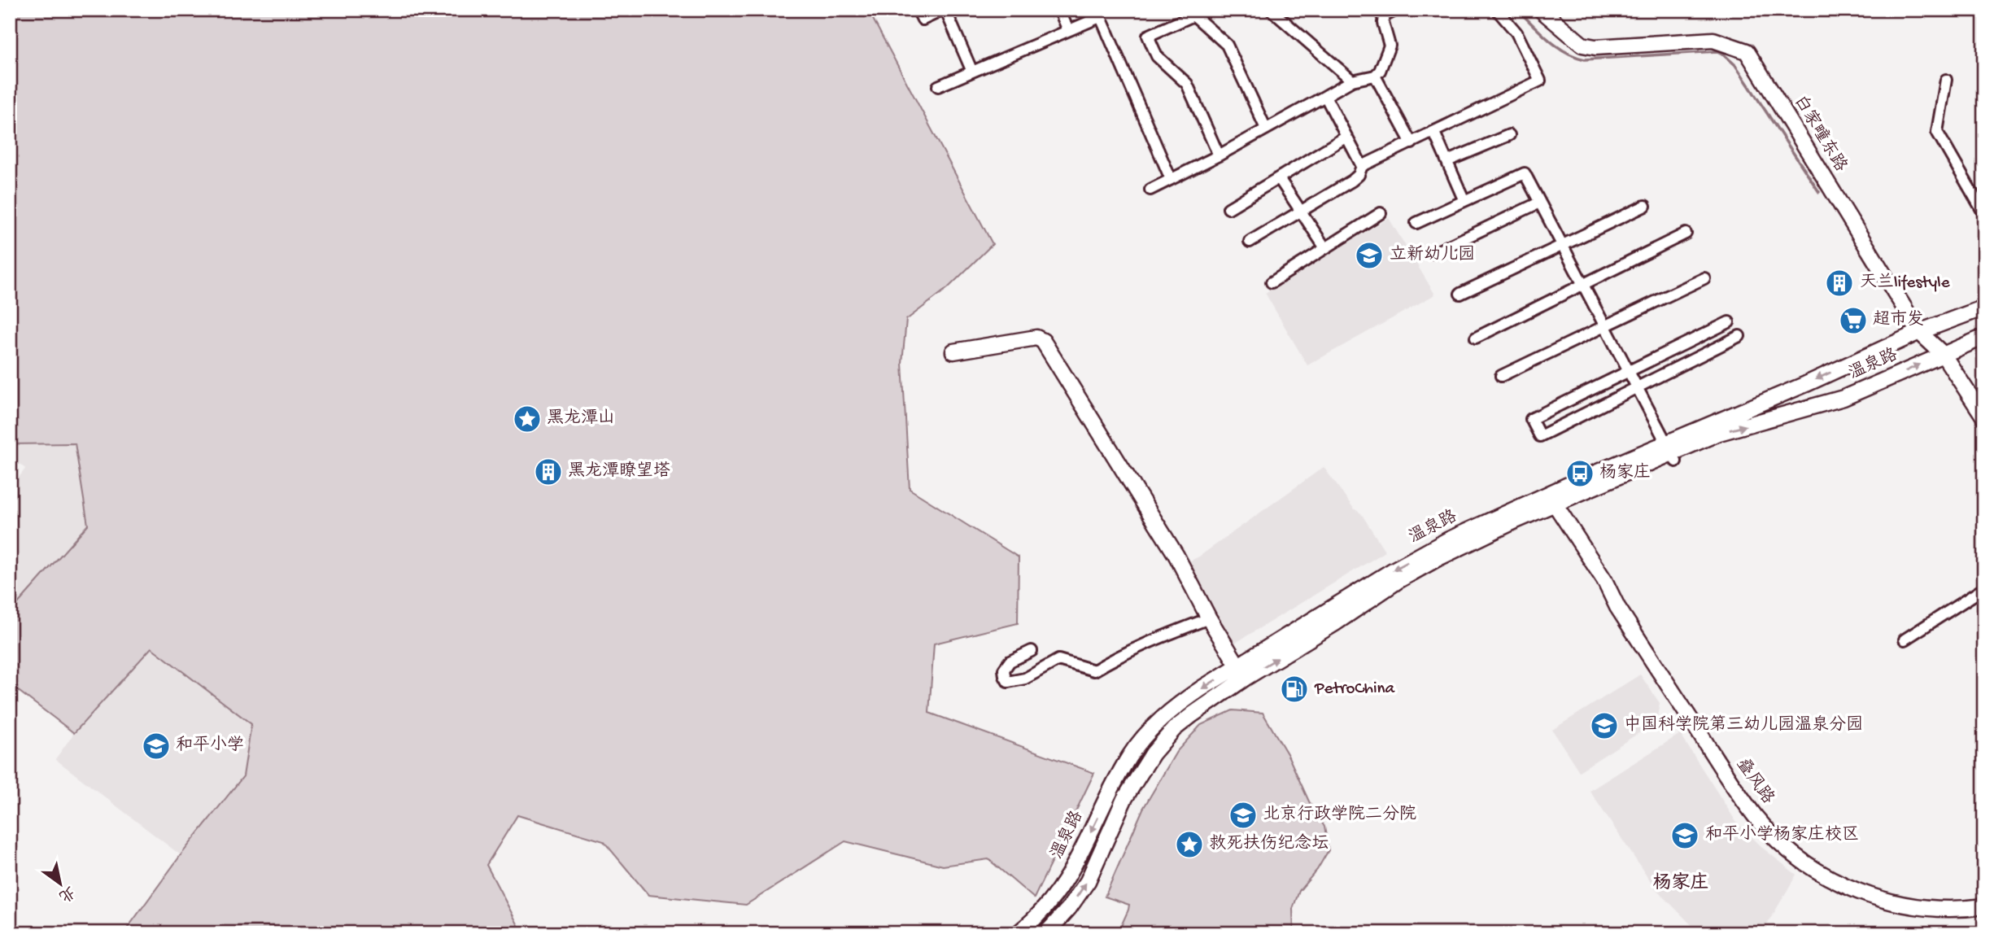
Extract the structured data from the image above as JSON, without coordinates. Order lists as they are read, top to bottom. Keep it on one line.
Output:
{"streets":{"main road":["白家疃东路","温泉路","叠风路"]},"crossings":[["白家疃东路","温泉路"],["温泉路","叠风路"]],"districts":["杨家庄"],"places":{"school or university":["立新幼儿园","中国科学院第三幼儿园温泉分园","和平小学","北京行政学院二分院","和平小学杨家庄校区"],"building":["天兰lifestyle","黑龙潭瞭望塔"],"supermarket":["超市发"],"place":["黑龙潭山","救死扶伤纪念坛"],"bus stop":["杨家庄"],"fuel station":["PetroChina"]},"north":"bottom right"}
